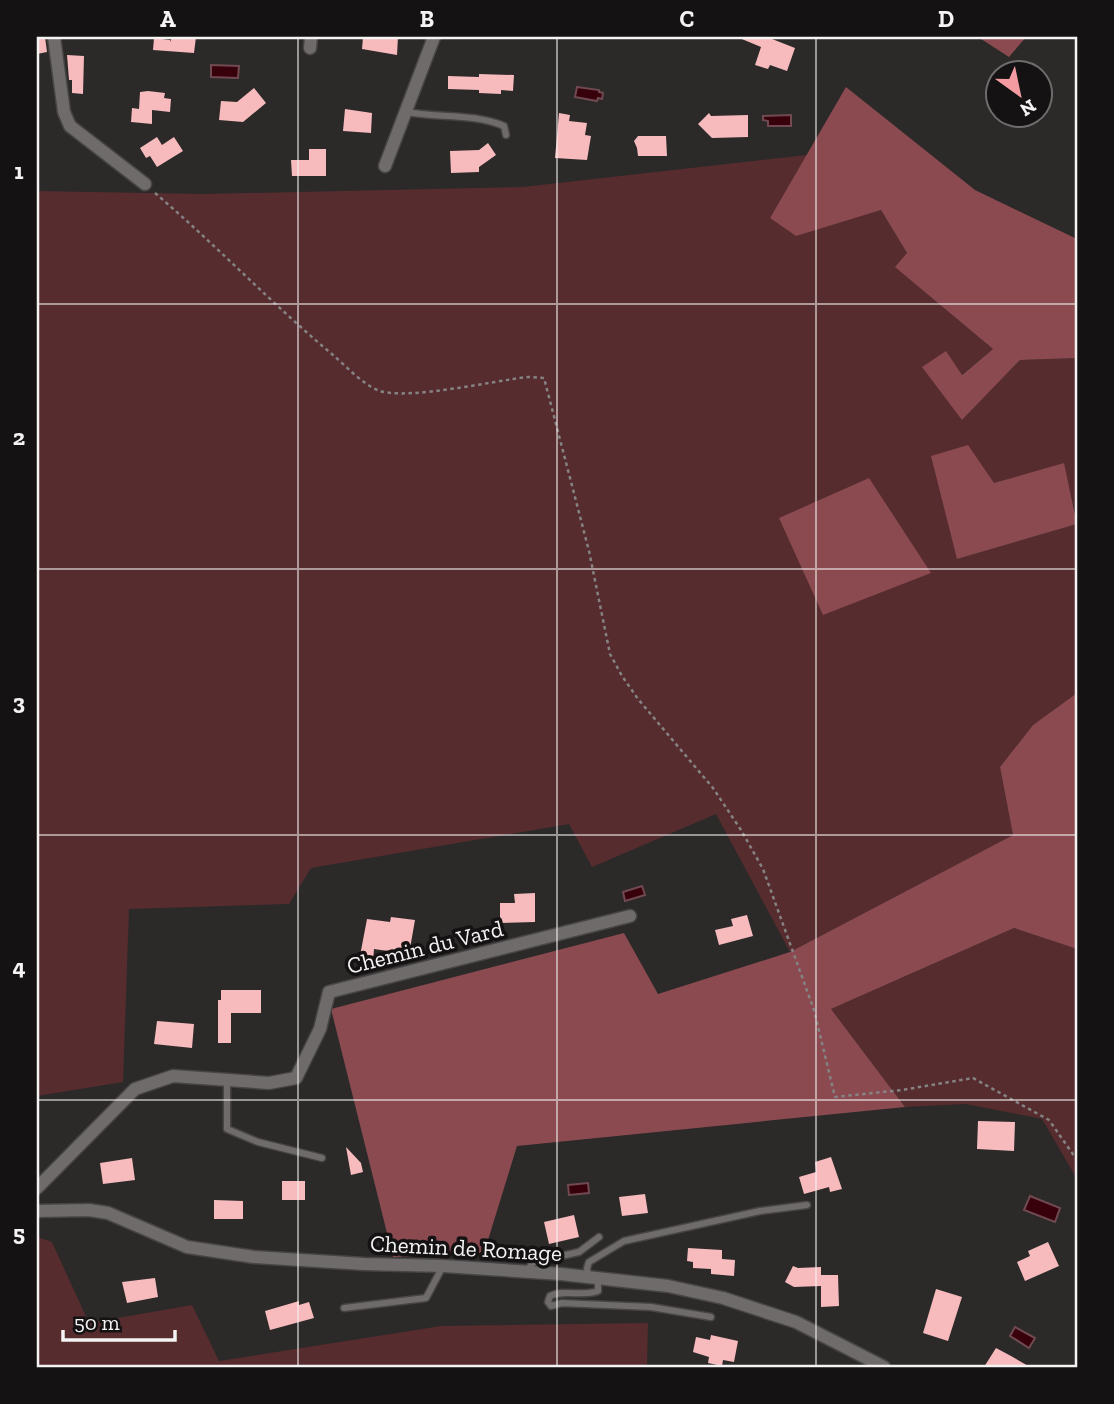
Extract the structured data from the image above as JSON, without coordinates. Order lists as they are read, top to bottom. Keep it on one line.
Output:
{"streets":{"street":["Chemin du Vard","Chemin de Romage"]},"scale_bar":"50 m","north":"bottom right","grid":{"columns":["A","B","C","D"],"rows":["1","2","3","4","5"]}}
